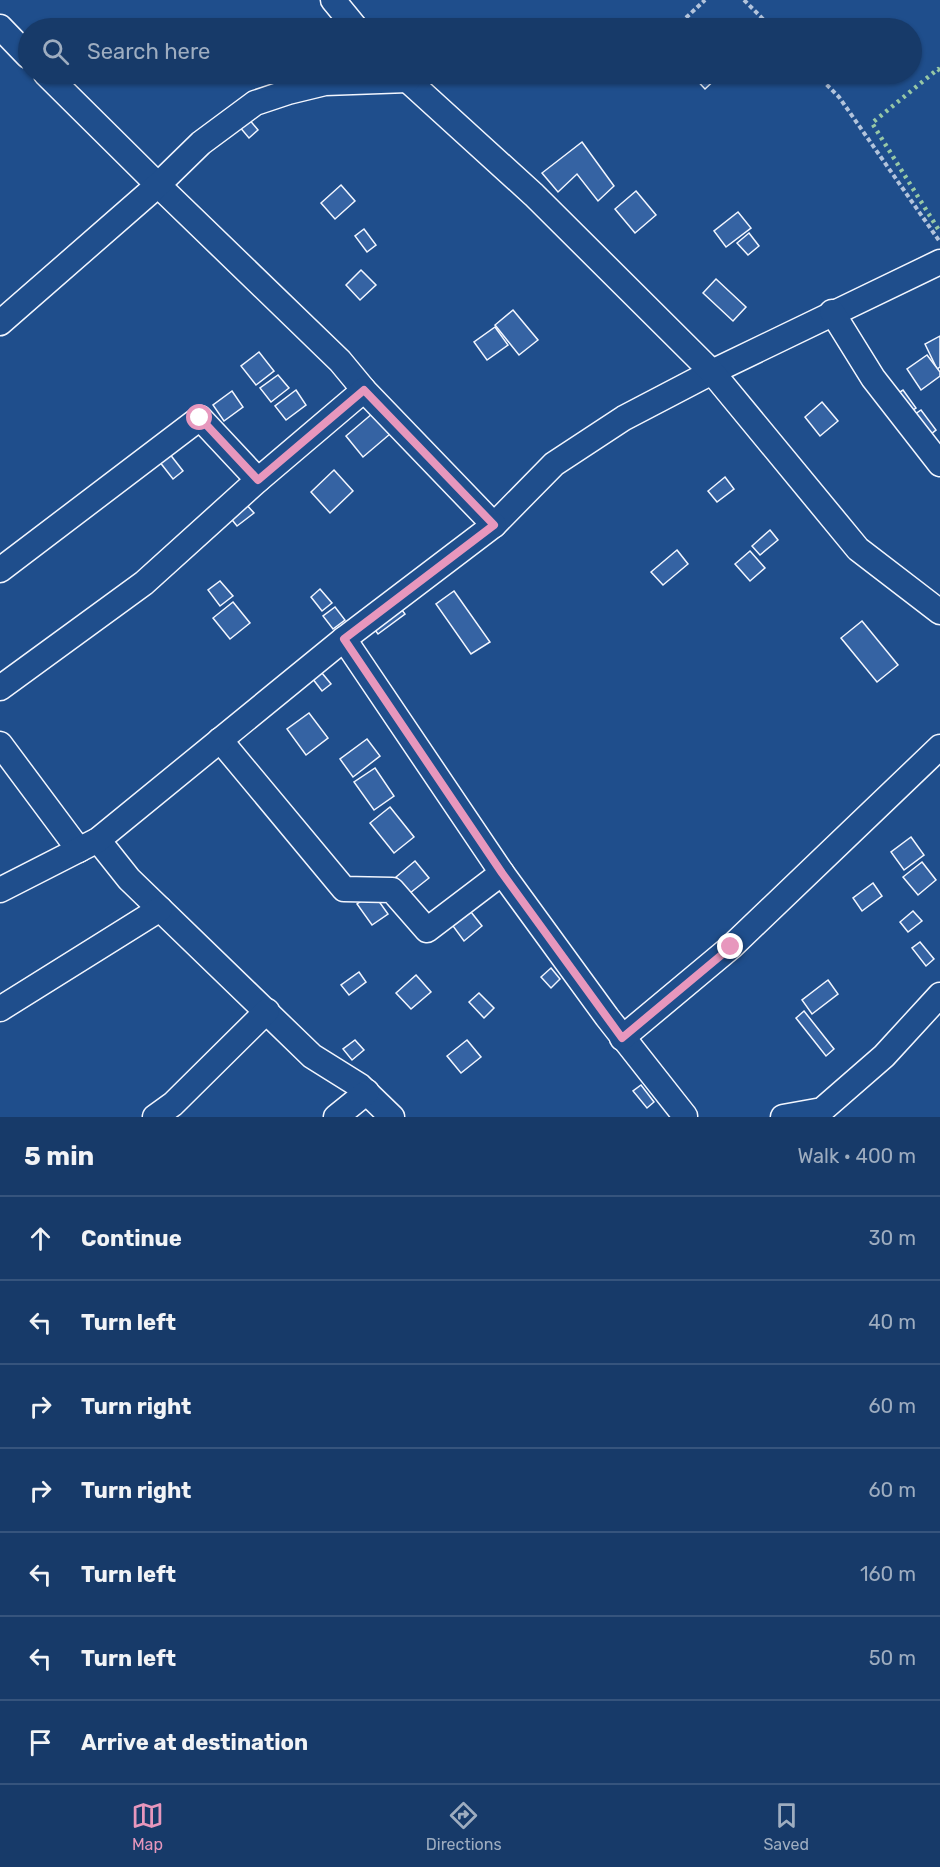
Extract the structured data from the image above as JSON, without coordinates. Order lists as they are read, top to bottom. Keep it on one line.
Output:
{"page":{"search":"Search here","heading":["5 min","Walk · 400 m"],"list":[["Continue","30 m"],["Turn left","40 m"],["Turn right","60 m"],["Turn right","60 m"],["Turn left","160 m"],["Turn left","50 m"],"Arrive at destination"],"nav":["Map","Directions","Saved"]}}
